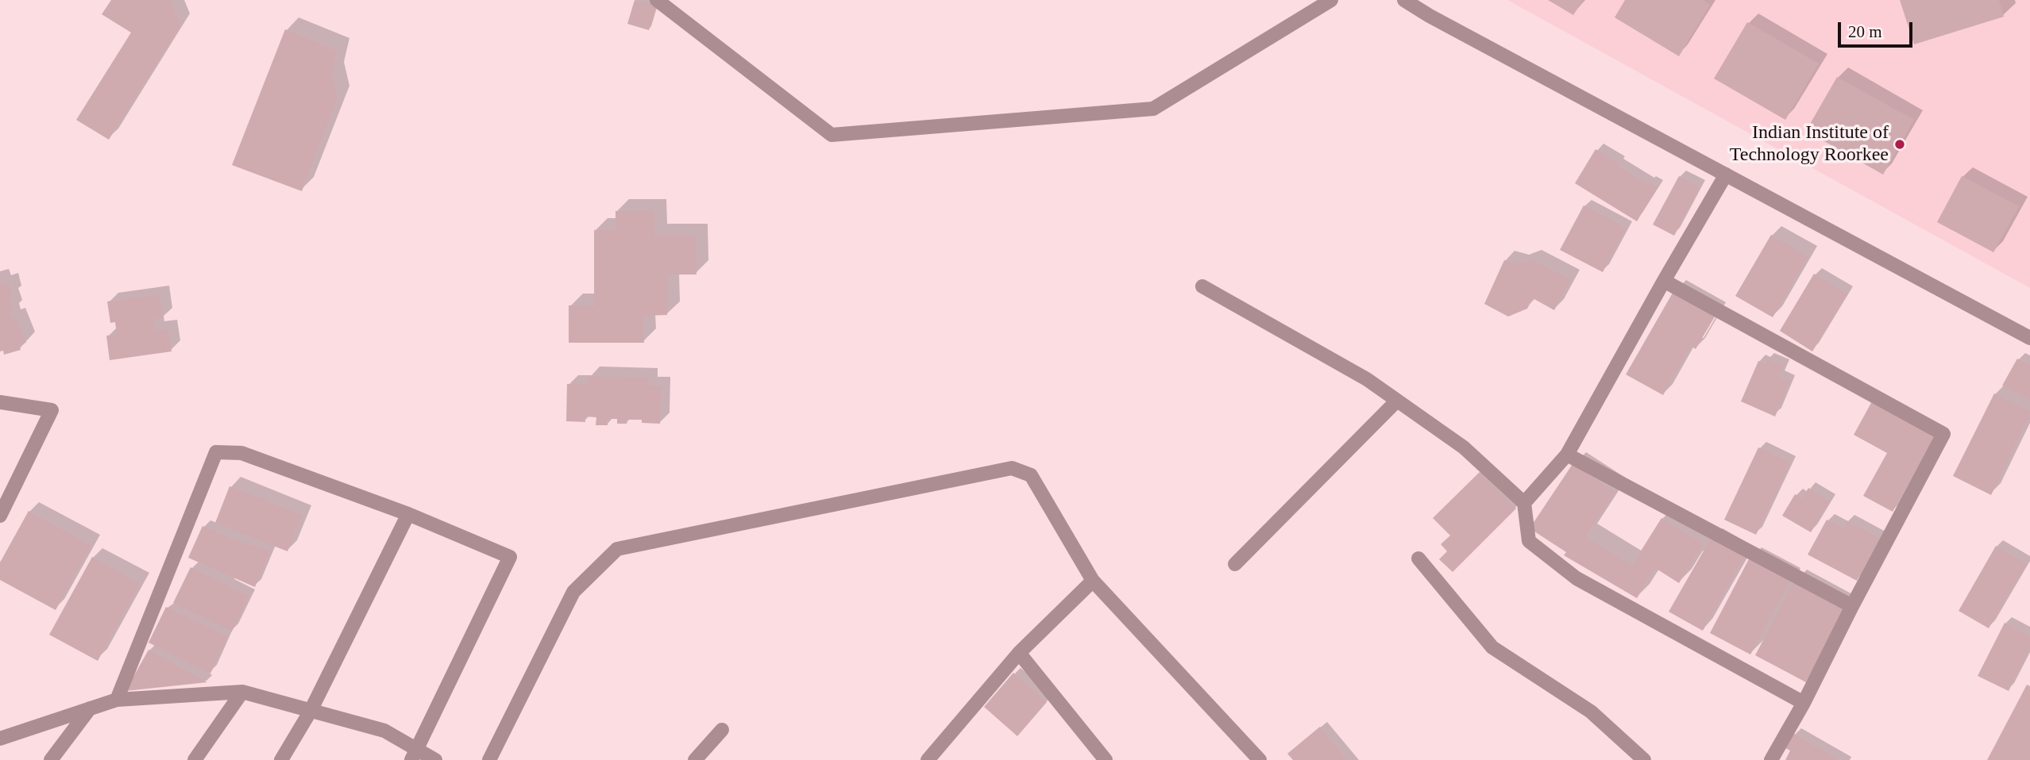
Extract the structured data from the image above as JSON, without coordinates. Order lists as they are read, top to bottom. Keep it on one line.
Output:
{"places":["Indian Institute of Technology Roorkee"],"scale_bar":"20 m"}
